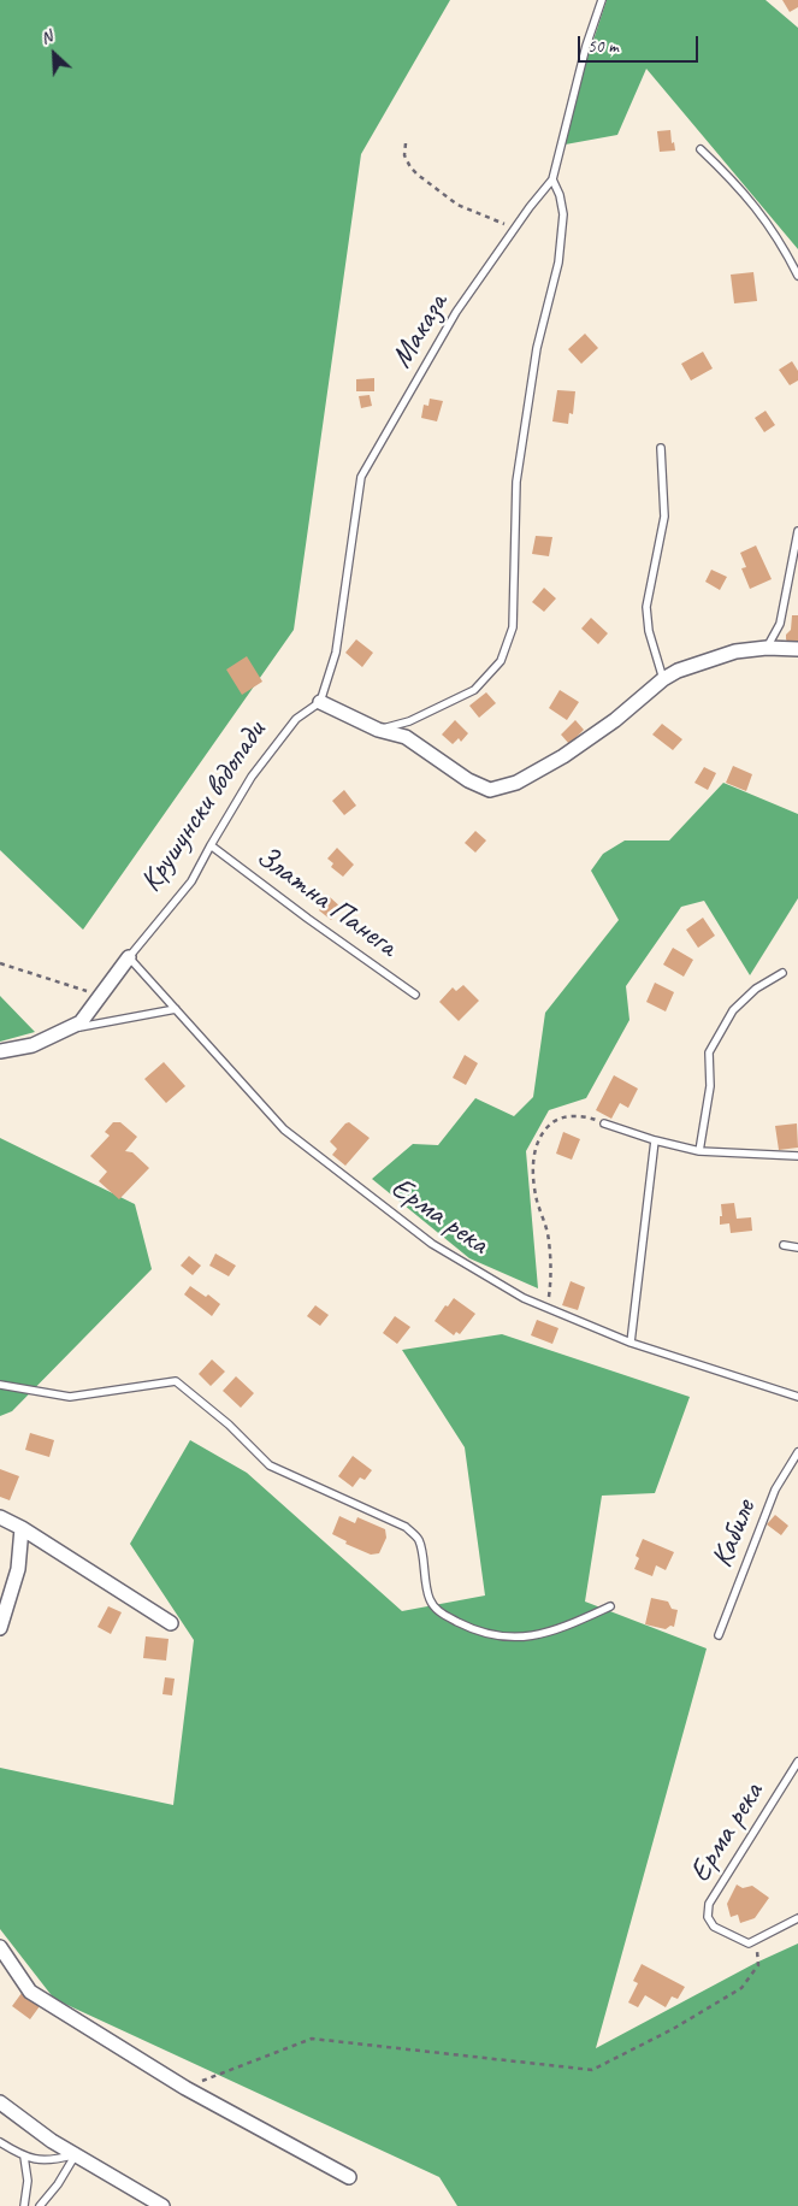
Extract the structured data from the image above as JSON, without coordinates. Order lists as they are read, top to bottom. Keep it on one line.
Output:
{"streets":{"street":["Крушунски водопади"],"lane":["Маказа","Златна Панега","Ерма река","Кабиле"]},"crossings":[["Маказа","Крушунски водопади"],["Крушунски водопади","Златна Панега"],["Крушунски водопади","Ерма река"]],"scale_bar":"50 m","north":"top left"}
